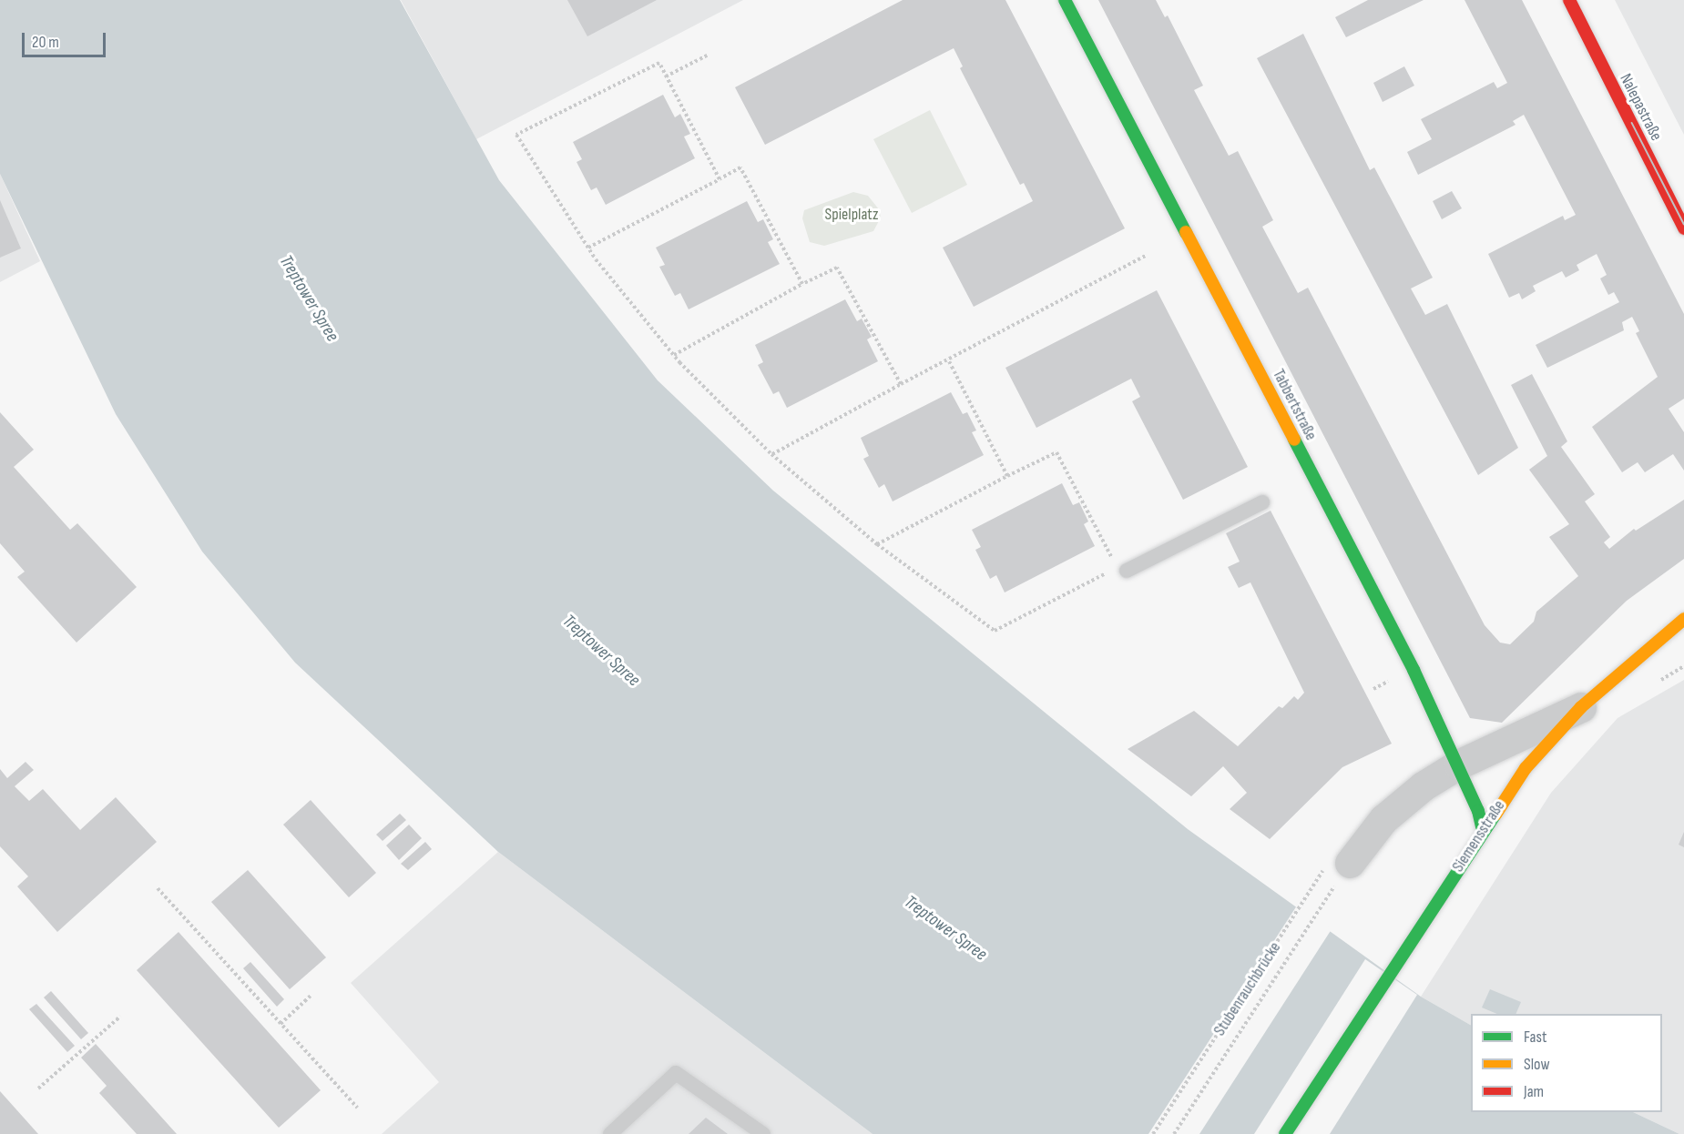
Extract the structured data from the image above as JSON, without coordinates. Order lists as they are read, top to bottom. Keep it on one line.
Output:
{"streets":{"street":["Nalepastraße","Tabbertstraße","Siemensstraße"],"path":["Stubenrauchbrücke"]},"crossings":[["Tabbertstraße","Siemensstraße"],["Siemensstraße","Stubenrauchbrücke"]],"water":["Treptower Spree"],"parks":["Spielplatz"],"legend":["Fast","Slow","Jam"],"scale_bar":"20 m"}
